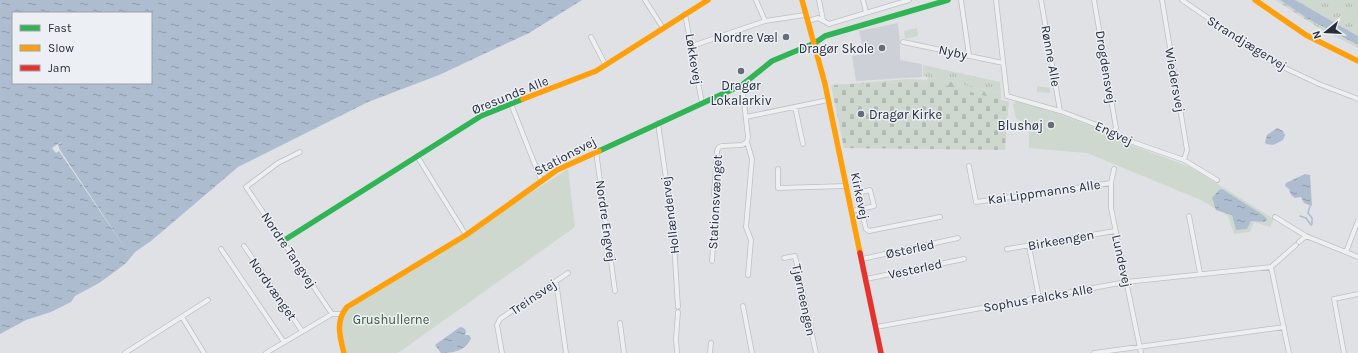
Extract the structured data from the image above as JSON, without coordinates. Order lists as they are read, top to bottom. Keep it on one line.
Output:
{"streets":{"street":["Strandjægervej","Nyby","Rønne Alle","Løkkevej","Drogdensvej","Wiedersvej","Øresunds Alle","Engvej","Stationsvej","Kai Lippmanns Alle","Kirkevej","Stationsvænget","Hollændervej","Nordre Engvej","Birkeengen","Østerled","Nordre Tangvej","Lundevej","Vesterled","Nordvænget","Treinsvej","Sophus Falcks Alle","Tjørneengen"]},"crossings":[["Nyby","Engvej"],["Rønne Alle","Engvej"],["Løkkevej","Øresunds Alle"],["Løkkevej","Stationsvej"],["Drogdensvej","Engvej"],["Wiedersvej","Engvej"],["Øresunds Alle","Nordre Tangvej"],["Stationsvej","Kirkevej"],["Stationsvej","Hollændervej"],["Stationsvej","Nordre Engvej"],["Kai Lippmanns Alle","Lundevej"],["Kirkevej","Østerled"],["Kirkevej","Vesterled"],["Kirkevej","Sophus Falcks Alle"],["Birkeengen","Lundevej"],["Lundevej","Sophus Falcks Alle"]],"parks":["Grushullerne"],"places":["Nordre Væl","Dragør Skole","Dragør Lokalarkiv","Dragør Kirke","Blushøj"],"legend":["Fast","Slow","Jam"],"north":"left"}
